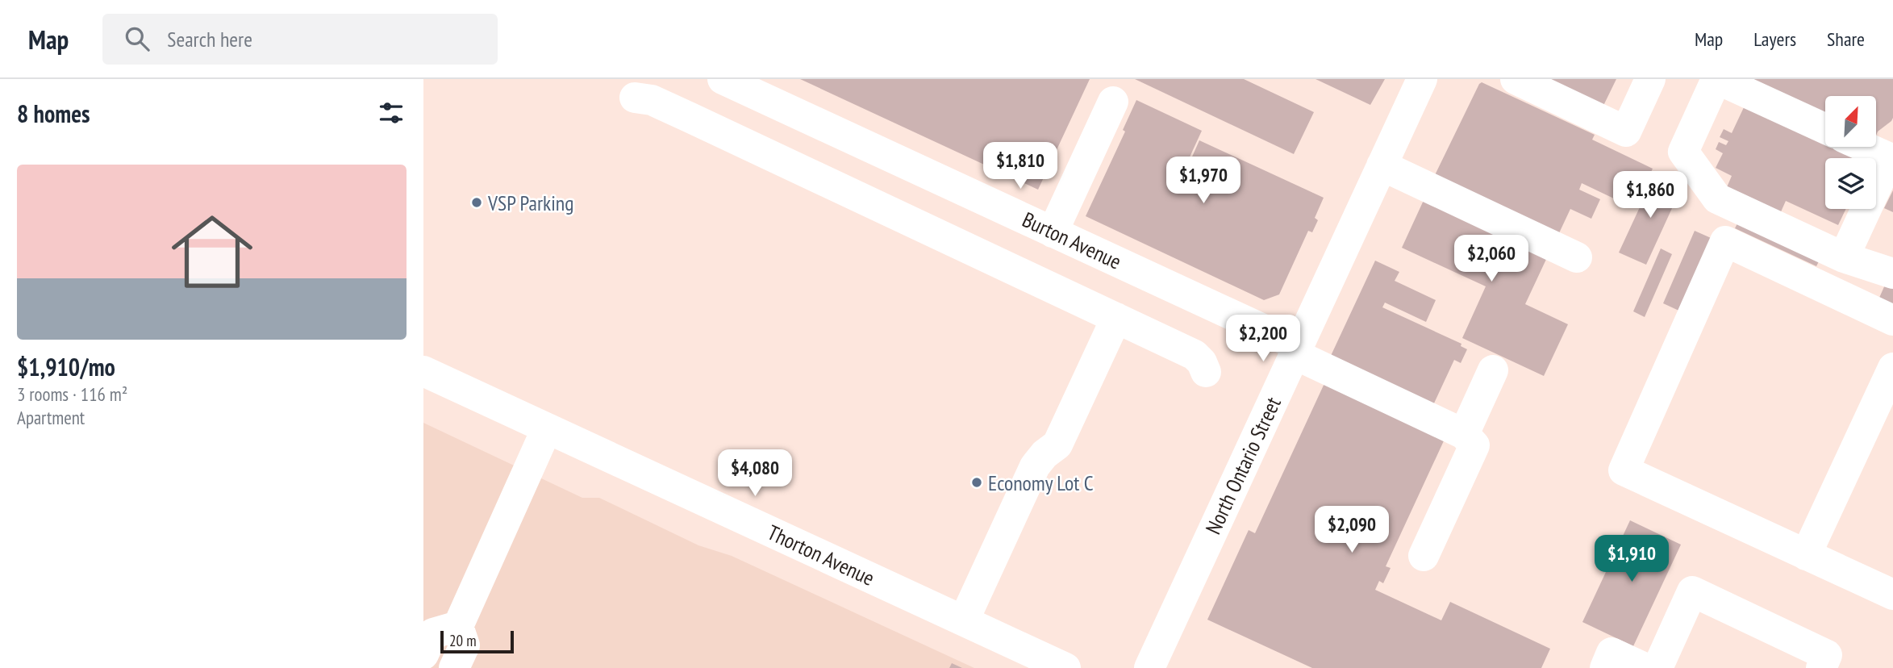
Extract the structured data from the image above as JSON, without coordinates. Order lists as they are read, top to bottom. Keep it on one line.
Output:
{"streets":{"street":["Burton Avenue","North Ontario Street","Thorton Avenue"]},"crossings":[["Burton Avenue","North Ontario Street"]],"places":["VSP Parking","Economy Lot C"],"scale_bar":"20 m","north":"top right","page":{"header":"Map","search":"Search here","nav":["Map","Layers","Share"],"heading":"8 homes","price":["$1,810","$1,970","$1,860","$2,060","$2,200","$4,080","$2,090","$1,910"],"list":[{"name":"$1,910/mo","note":"3 rooms · 116 m² · Apartment"}],"scale":"20 m"}}
